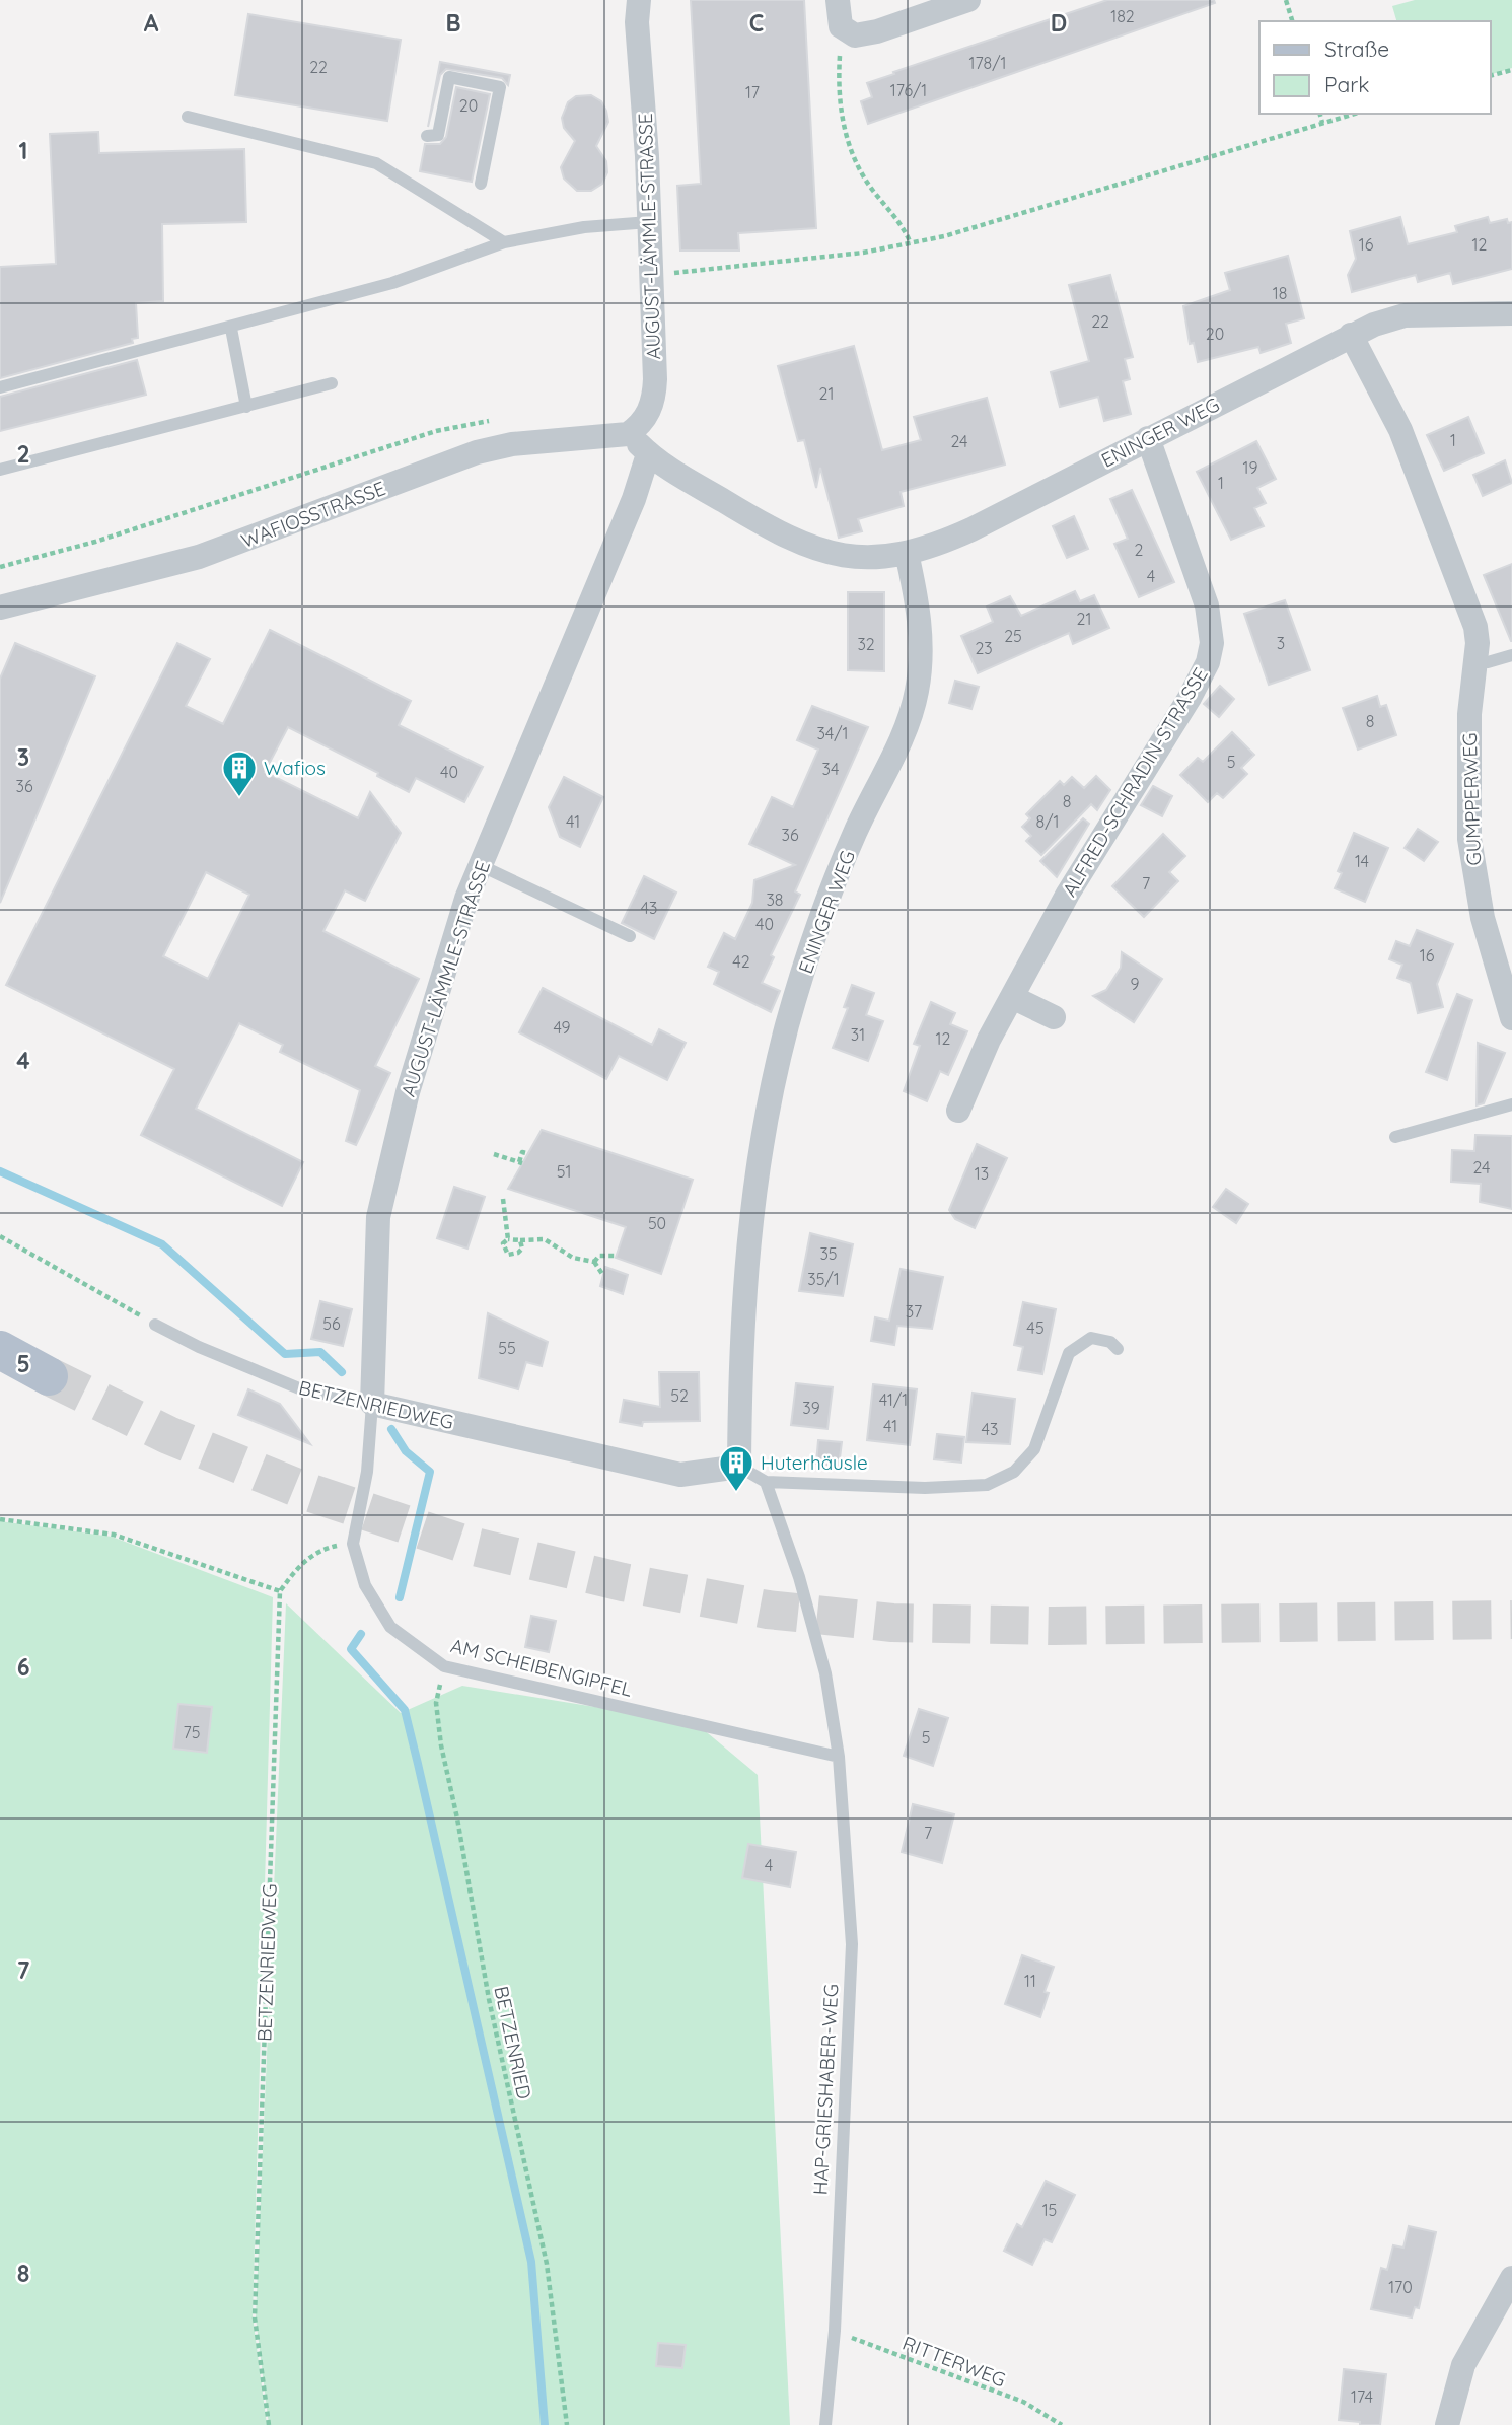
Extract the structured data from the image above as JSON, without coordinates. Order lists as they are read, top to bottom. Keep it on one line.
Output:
{"streets":{"street":["AUGUST-LÄMMLE-STRASSE","ENINGER WEG","WAFIOSSTRASSE","ALFRED-SCHRADIN-STRASSE","GUMPPERWEG","BETZENRIEDWEG"],"lane":["AM SCHEIBENGIPFEL","HAP-GRIESHABER-WEG"],"path":["BETZENRIED","RITTERWEG"]},"crossings":[["AUGUST-LÄMMLE-STRASSE","WAFIOSSTRASSE"],["AUGUST-LÄMMLE-STRASSE","BETZENRIEDWEG"],["AUGUST-LÄMMLE-STRASSE","AM SCHEIBENGIPFEL"],["ENINGER WEG","ALFRED-SCHRADIN-STRASSE"],["ENINGER WEG","GUMPPERWEG"],["ENINGER WEG","BETZENRIEDWEG"],["BETZENRIEDWEG","AM SCHEIBENGIPFEL"],["AM SCHEIBENGIPFEL","BETZENRIED"],["AM SCHEIBENGIPFEL","HAP-GRIESHABER-WEG"],["HAP-GRIESHABER-WEG","RITTERWEG"]],"places":{"building":["Wafios","Huterhäusle"]},"house_numbers":["182","178/1","22","176/1","17","20","16","12","18","22","20","21","1","24","19","1","2","4","21","25","3","32","23","8","34/1","5","34","40","36","8","41","8/1","36","14","7","38","43","40","16","42","9","49","31","12","24","51","13","50","35","35/1","37","56","45","55","52","41/1","39","41","43","75","5","7","4","11","15","170","174"],"legend":["Straße","Park"],"grid":{"columns":["A","B","C","D"],"rows":["1","2","3","4","5","6","7","8"]}}
